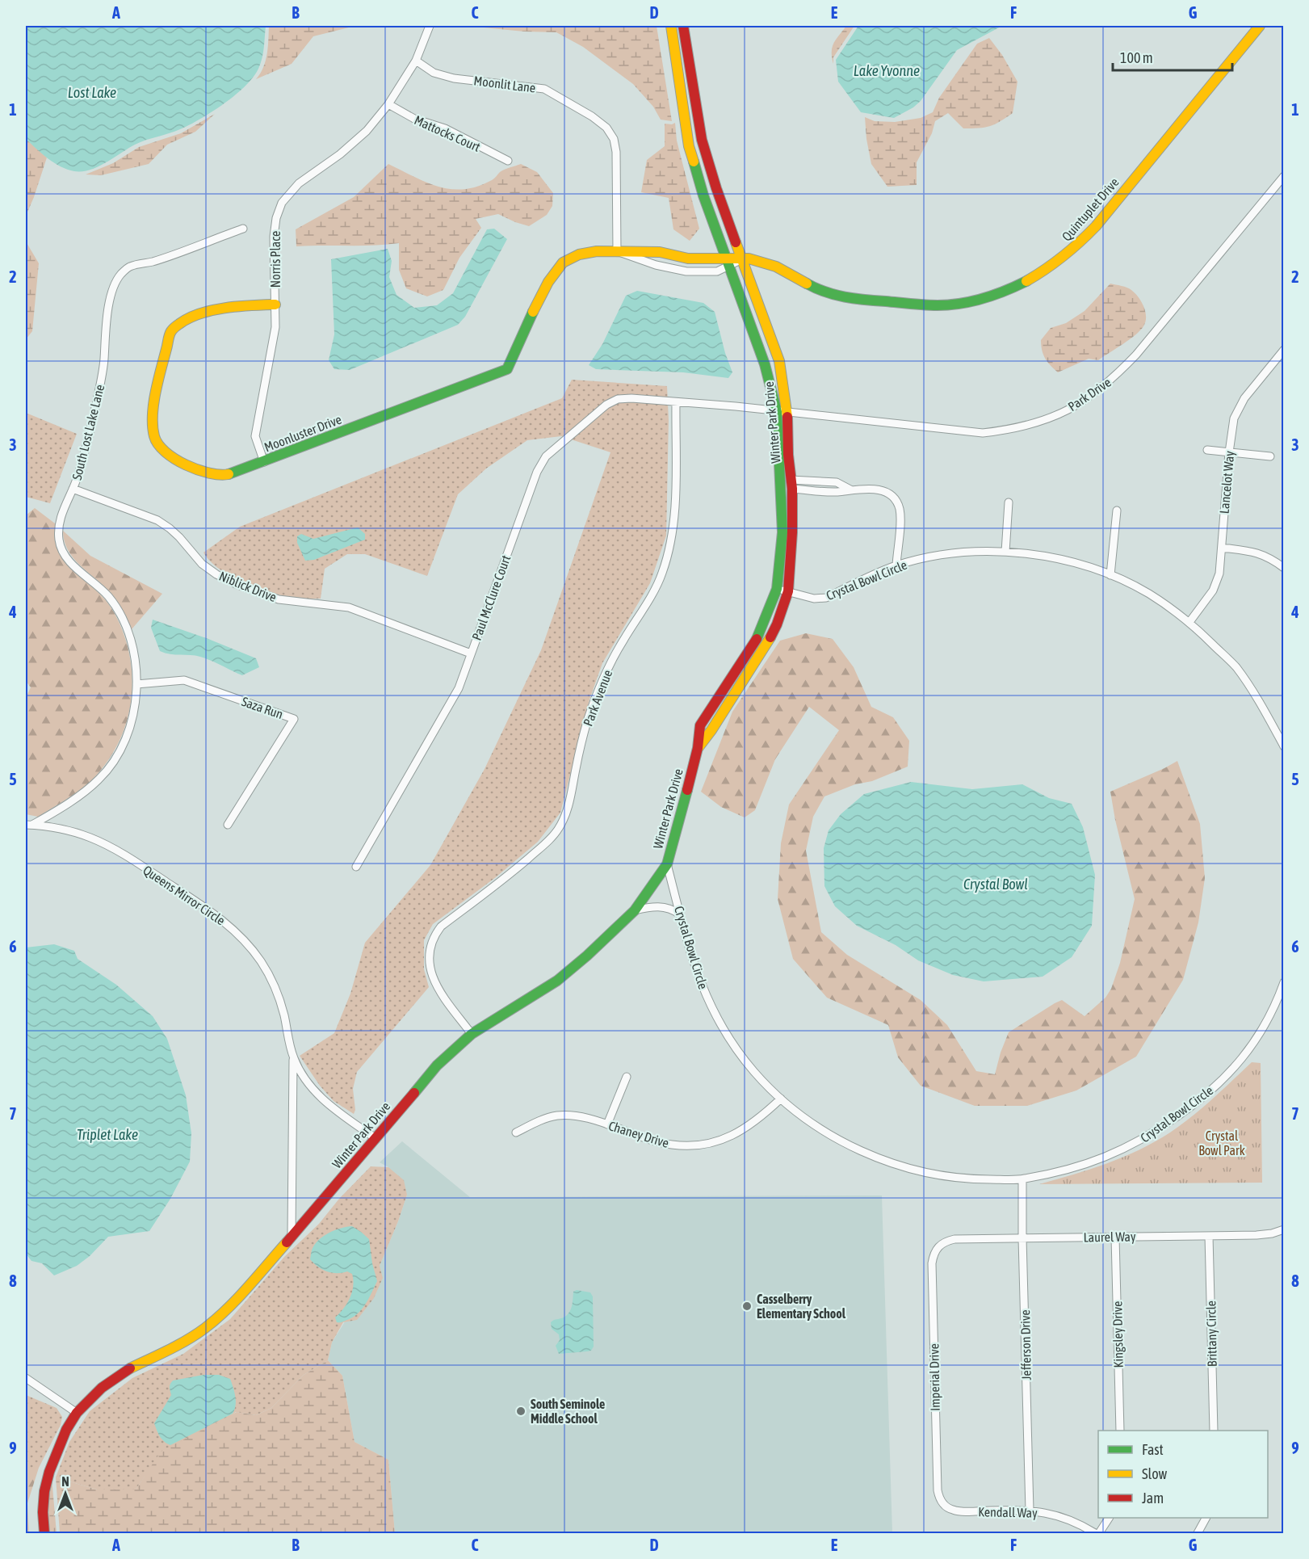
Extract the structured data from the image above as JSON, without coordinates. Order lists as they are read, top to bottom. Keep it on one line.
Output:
{"streets":{"street":["Moonlit Lane","Mattocks Court","Quintuplet Drive","Norris Place","Park Drive","Winter Park Drive","South Lost Lake Lane","Moonluster Drive","Lancelot Way","Crystal Bowl Circle","Niblick Drive","Paul McClure Court","Park Avenue","Saza Run","Queens Mirror Circle","Chaney Drive","Laurel Way","Brittany Circle","Kingsley Drive","Jefferson Drive","Imperial Drive","Kendall Way"]},"crossings":[["Moonlit Lane","Norris Place"],["Moonlit Lane","Moonluster Drive"],["Mattocks Court","Norris Place"],["Quintuplet Drive","Winter Park Drive"],["Quintuplet Drive","Moonluster Drive"],["Norris Place","Moonluster Drive"],["Park Drive","Winter Park Drive"],["Winter Park Drive","Moonluster Drive"],["Winter Park Drive","Crystal Bowl Circle"],["Winter Park Drive","Park Avenue"],["Winter Park Drive","Queens Mirror Circle"],["South Lost Lake Lane","Niblick Drive"],["South Lost Lake Lane","Saza Run"],["South Lost Lake Lane","Queens Mirror Circle"],["Lancelot Way","Crystal Bowl Circle"],["Crystal Bowl Circle","Chaney Drive"],["Crystal Bowl Circle","Jefferson Drive"],["Niblick Drive","Paul McClure Court"],["Paul McClure Court","Park Avenue"],["Laurel Way","Brittany Circle"],["Laurel Way","Kingsley Drive"],["Laurel Way","Jefferson Drive"],["Laurel Way","Imperial Drive"],["Jefferson Drive","Kendall Way"],["Imperial Drive","Kendall Way"]],"water":["Lake Yvonne","Lost Lake","Crystal Bowl","Triplet Lake"],"parks":["Crystal Bowl Park"],"places":["Casselberry Elementary School","South Seminole Middle School"],"legend":["Fast","Slow","Jam"],"scale_bar":"100 m","north":"top","grid":{"columns":["A","B","C","D","E","F","G"],"rows":["1","2","3","4","5","6","7","8","9"]}}
